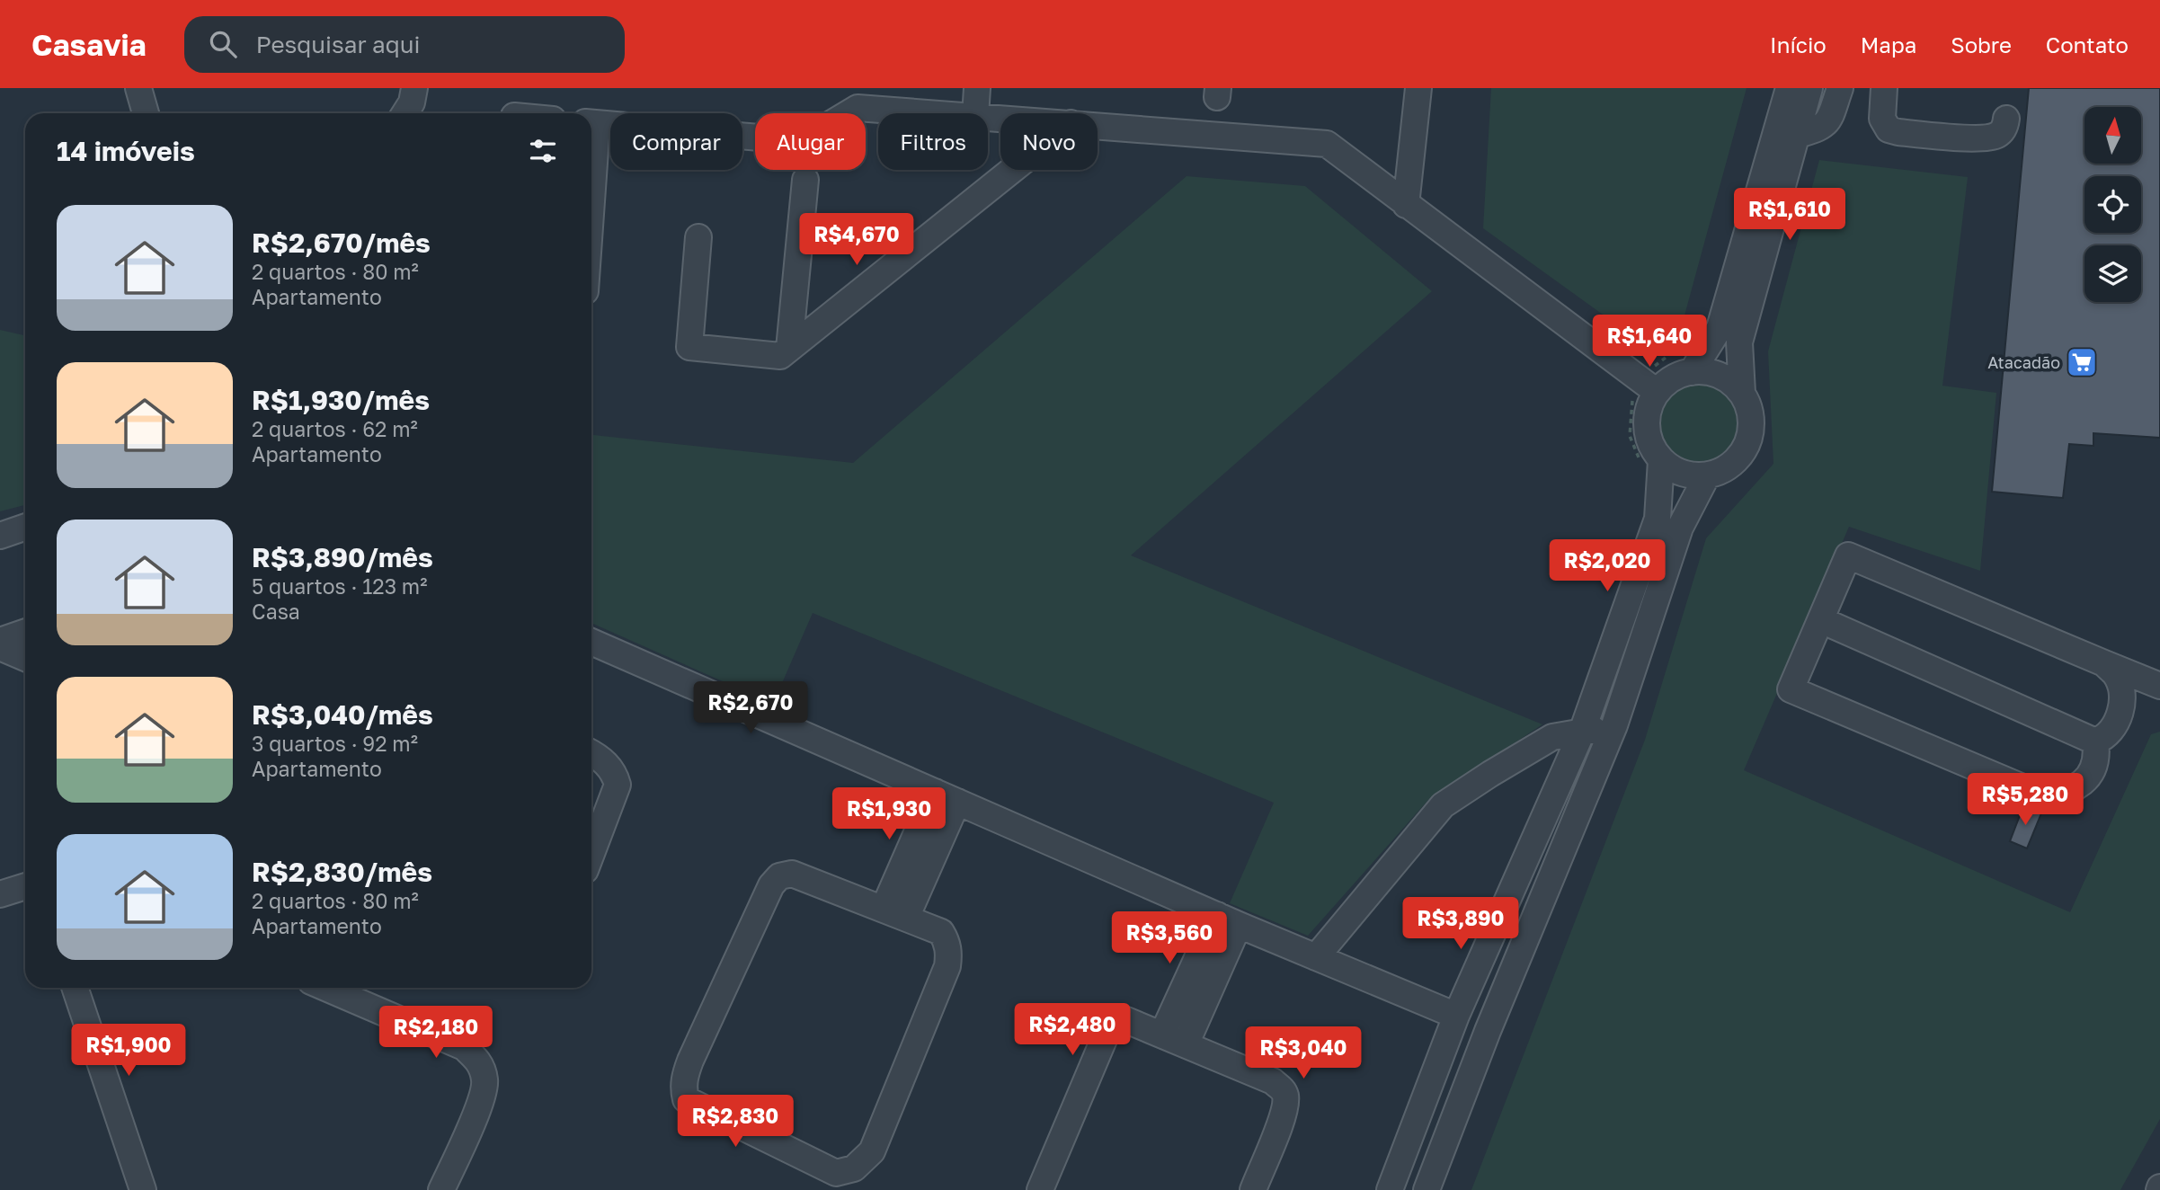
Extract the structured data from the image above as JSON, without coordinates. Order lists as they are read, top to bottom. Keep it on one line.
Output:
{"places":{"supermarket":["Atacadão"]},"north":"top","page":{"header":"Casavia","search":"Pesquisar aqui","nav":["Início","Mapa","Sobre","Contato"],"chip":["Comprar","Alugar","Filtros","Novo"],"heading":"14 imóveis","price":["R$1,610","R$4,670","R$1,640","R$2,020","R$2,670","R$5,280","R$1,930","R$3,890","R$3,560","R$2,480","R$2,180","R$1,900","R$3,040","R$2,830"],"list":[{"name":"R$2,670/mês","note":"2 quartos · 80 m² · Apartamento"},{"name":"R$1,930/mês","note":"2 quartos · 62 m² · Apartamento"},{"name":"R$3,890/mês","note":"5 quartos · 123 m² · Casa"},{"name":"R$3,040/mês","note":"3 quartos · 92 m² · Apartamento"},{"name":"R$2,830/mês","note":"2 quartos · 80 m² · Apartamento"}]}}
